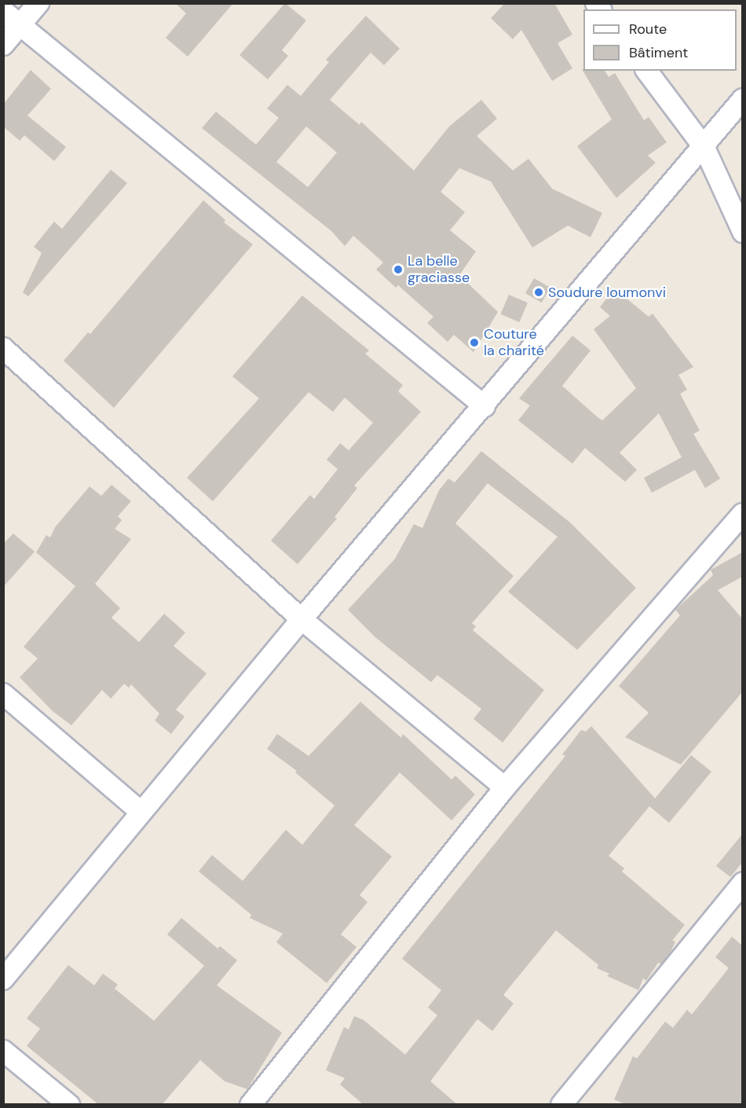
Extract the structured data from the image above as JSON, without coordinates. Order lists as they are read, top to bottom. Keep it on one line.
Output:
{"places":["La belle graciasse","Soudure loumonvi","Couture la charité"],"legend":["Route","Bâtiment"]}
